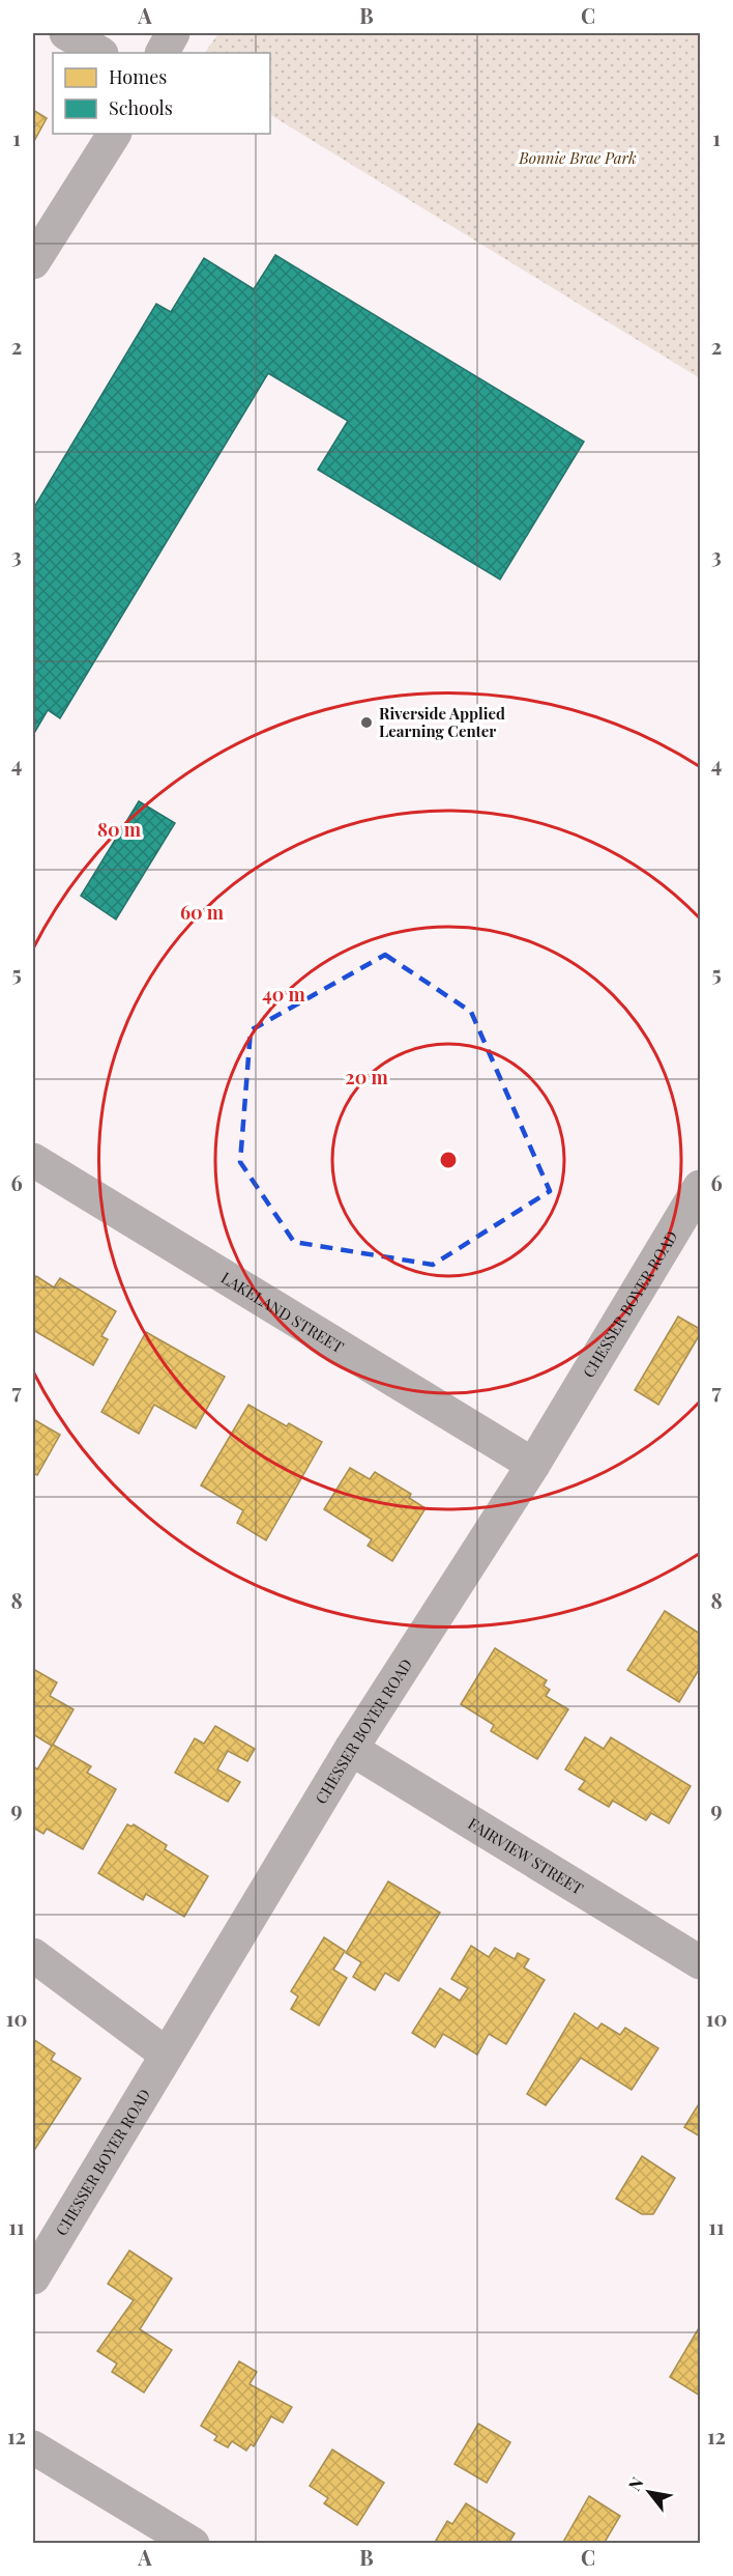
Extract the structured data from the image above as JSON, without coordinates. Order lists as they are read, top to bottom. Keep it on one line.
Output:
{"streets":{"street":["CHESSER BOYER ROAD","LAKELAND STREET","FAIRVIEW STREET"]},"crossings":[["CHESSER BOYER ROAD","LAKELAND STREET"],["CHESSER BOYER ROAD","FAIRVIEW STREET"]],"parks":["Bonnie Brae Park"],"places":["Riverside Applied Learning Center"],"legend":["Homes","Schools"],"north":"top left","grid":{"columns":["A","B","C"],"rows":["1","2","3","4","5","6","7","8","9","10","11","12"]},"rings":["80 m","60 m","40 m","20 m"]}
